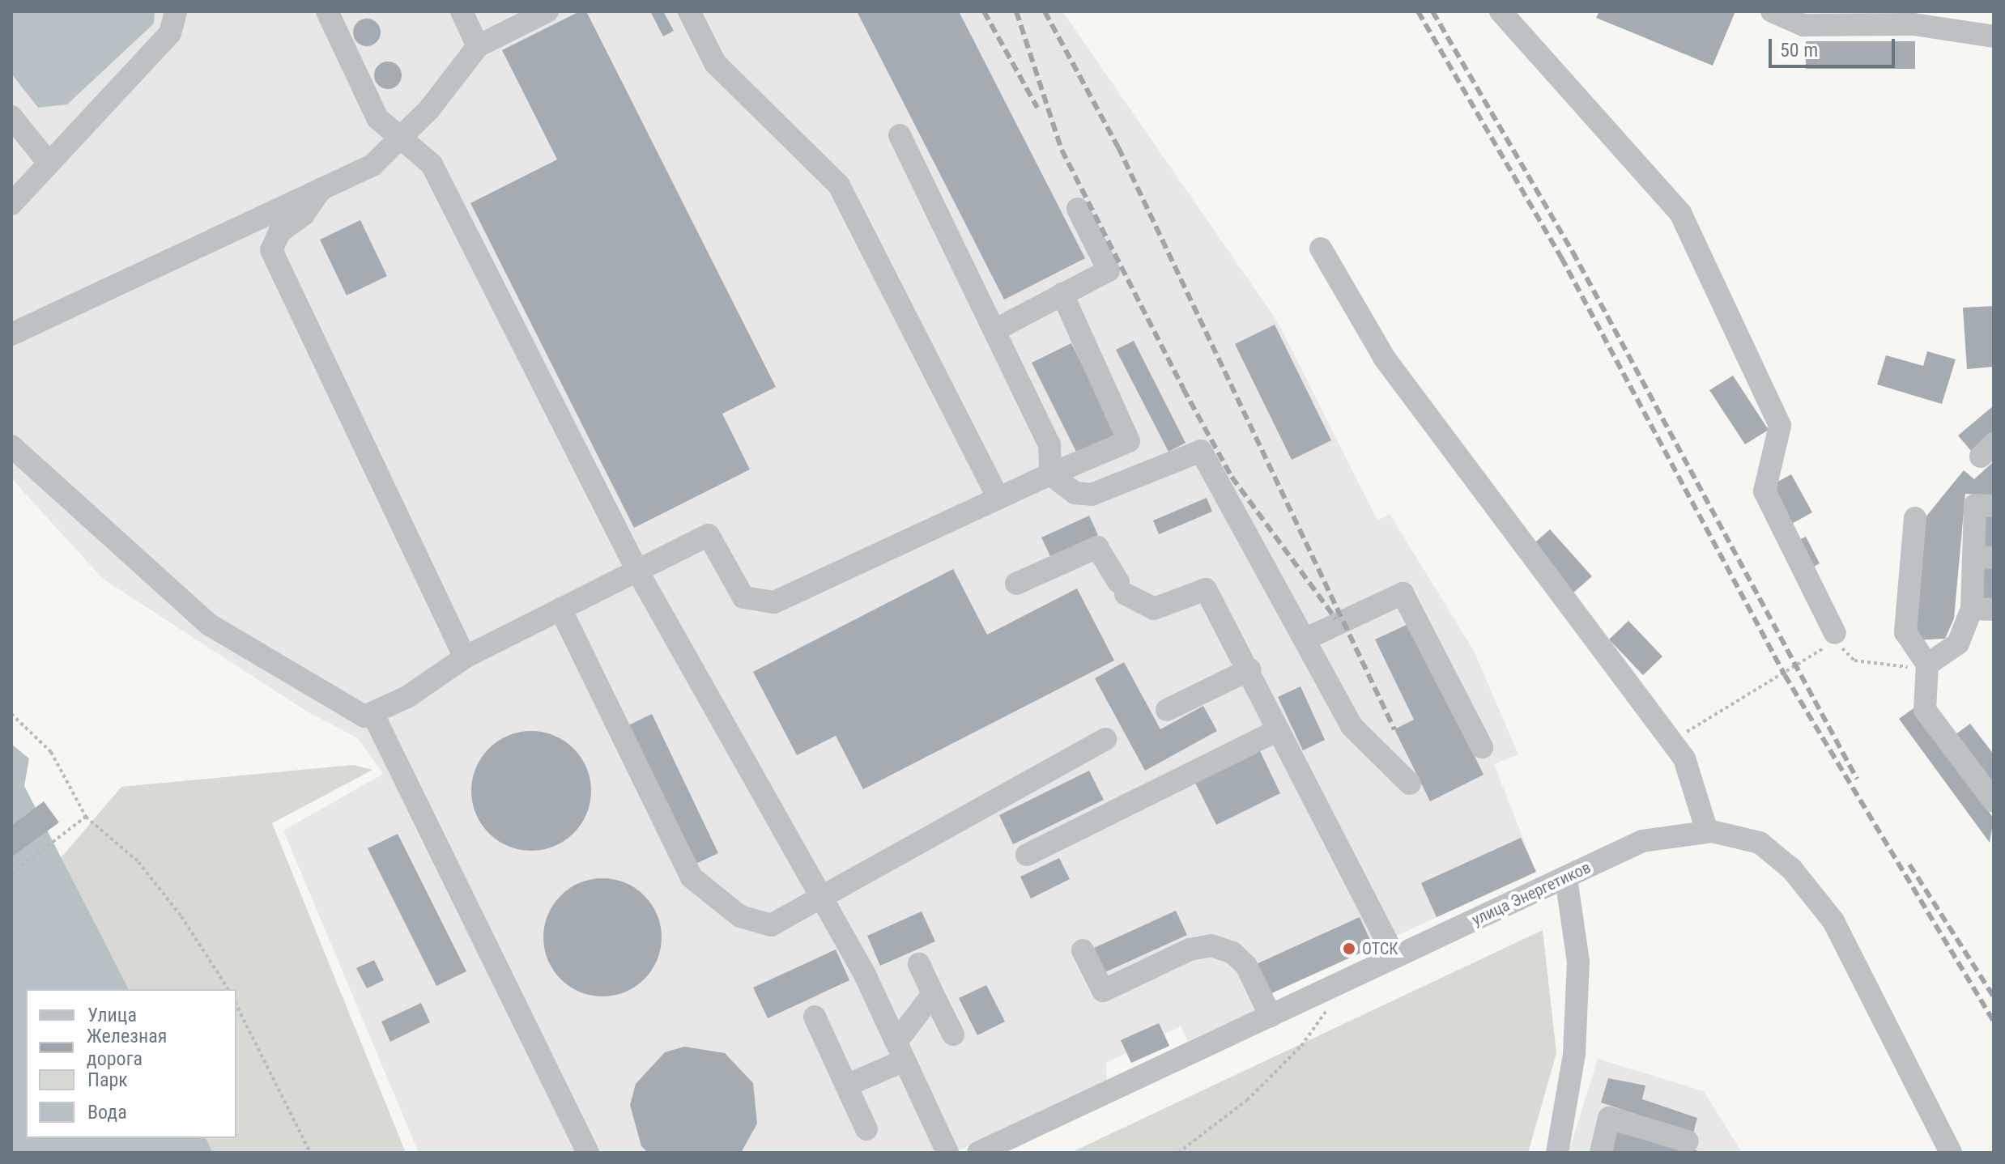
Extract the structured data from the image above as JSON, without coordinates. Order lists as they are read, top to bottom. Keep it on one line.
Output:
{"streets":{"street":["улица Энергетиков"]},"places":["ОТСК"],"legend":["Улица","Железная дорога","Парк","Вода"],"scale_bar":"50 m"}
